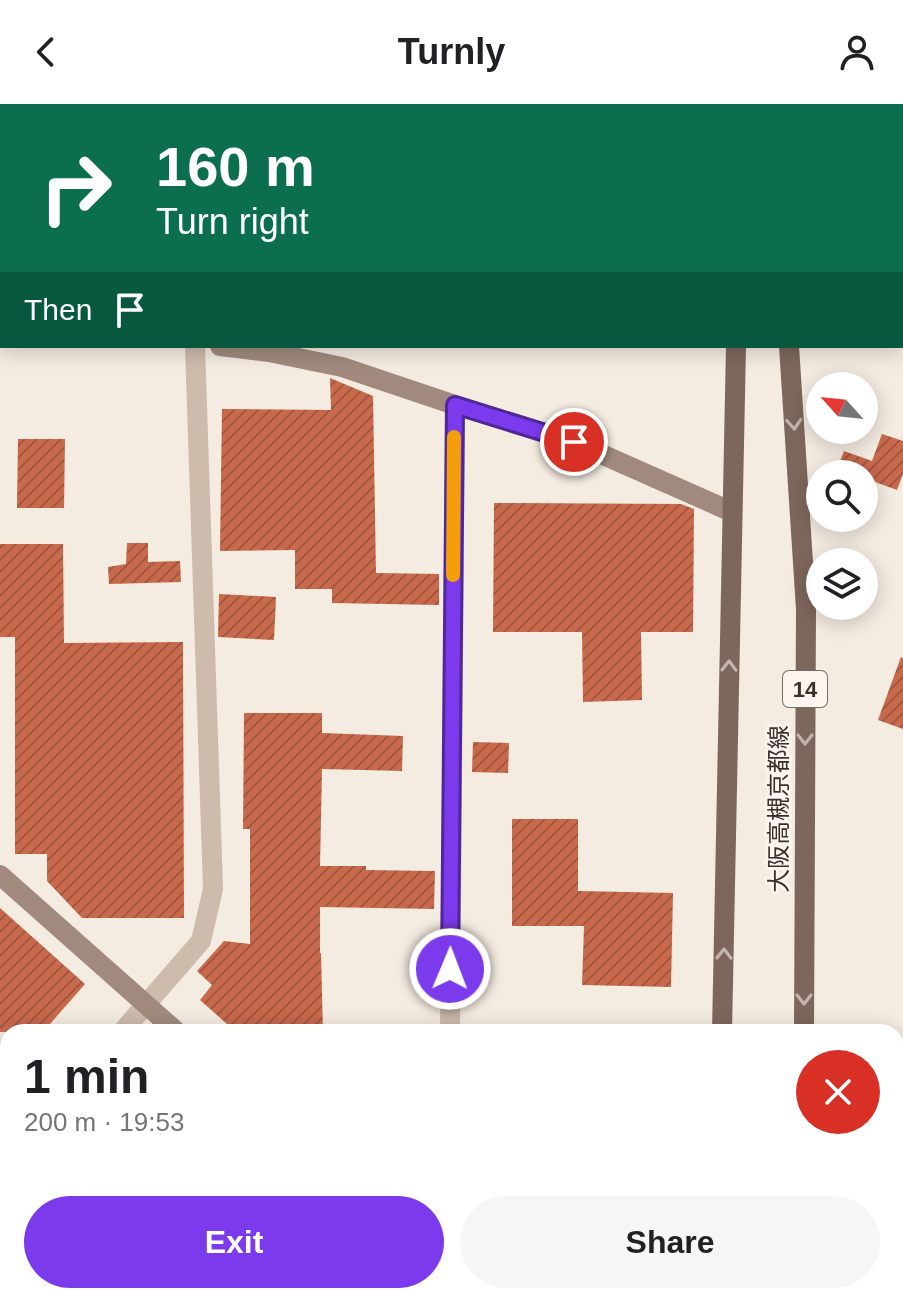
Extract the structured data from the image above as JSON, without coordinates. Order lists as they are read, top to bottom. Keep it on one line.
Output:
{"streets":{"main road":["14","大阪高槻京都線"]},"north":"top left","page":{"header":"Turnly","turn":["160 m","Turn right"],"then":"Then","heading":["1 min","200 m · 19:53"],"buttons":["Exit","Share"]}}
